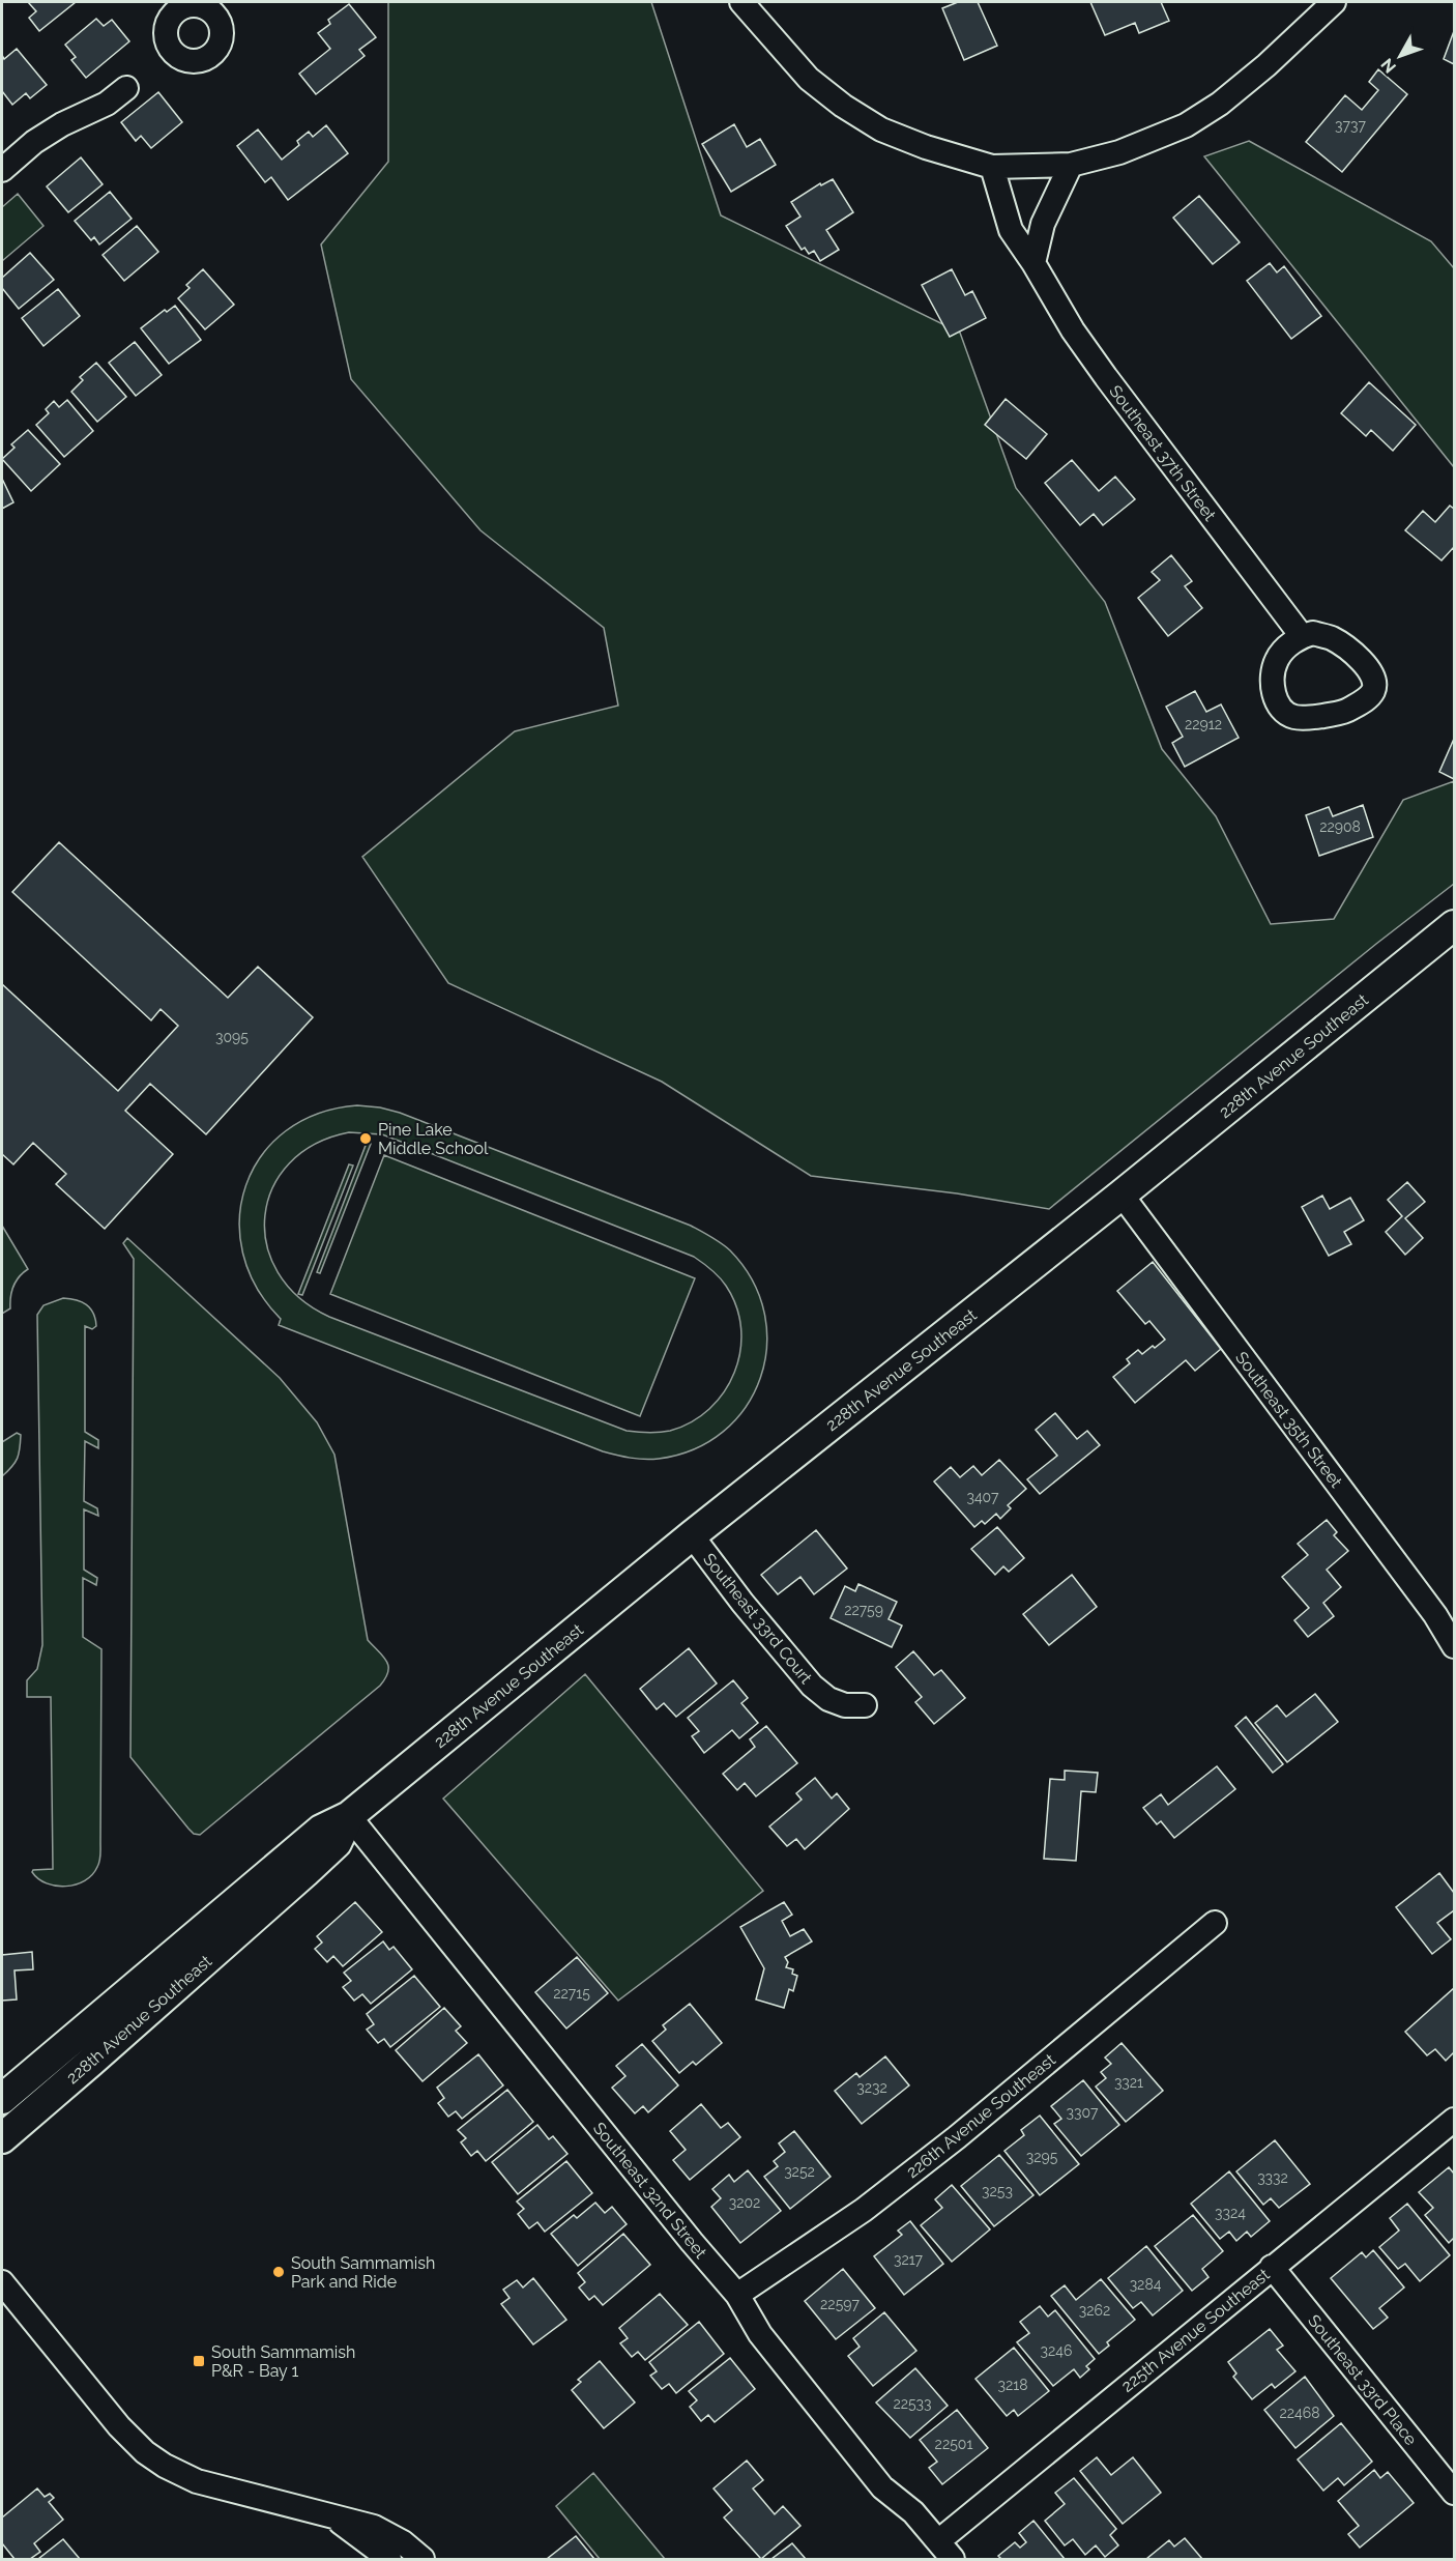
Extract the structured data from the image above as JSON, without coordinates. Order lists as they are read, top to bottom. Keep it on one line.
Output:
{"streets":{"main road":["228th Avenue Southeast"],"street":["Southeast 37th Street","Southeast 35th Street","Southeast 33rd Court","226th Avenue Southeast","Southeast 32nd Street","225th Avenue Southeast","Southeast 33rd Place"]},"crossings":[["228th Avenue Southeast","Southeast 35th Street"],["228th Avenue Southeast","Southeast 33rd Court"],["228th Avenue Southeast","Southeast 32nd Street"],["226th Avenue Southeast","Southeast 32nd Street"],["Southeast 32nd Street","225th Avenue Southeast"],["225th Avenue Southeast","Southeast 33rd Place"]],"places":{"other":["Pine Lake Middle School","South Sammamish Park and Ride"],"transit":["South Sammamish P&R - Bay 1"]},"house_numbers":["3737","22912","22908","3095","3407","22759","22715","3321","3232","3307","3295","3252","3332","3253","3202","3324","3217","3284","22597","3262","3246","3218","22533","22468","22501"],"north":"bottom left"}
